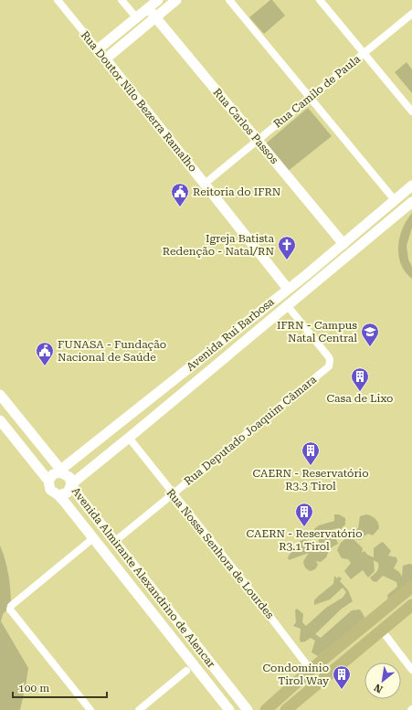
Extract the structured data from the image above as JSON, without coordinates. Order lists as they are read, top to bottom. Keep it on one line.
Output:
{"streets":{"main road":["Rua Doutor Nilo Bezerra Ramalho","Rua Carlos Passos","Avenida Rui Barbosa","Avenida Almirante Alexandrino de Alencar"],"street":["Rua Camilo de Paula","Rua Deputado Joaquim Câmara","Rua Nossa Senhora de Lourdes"]},"crossings":[["Rua Camilo de Paula","Rua Doutor Nilo Bezerra Ramalho"],["Rua Camilo de Paula","Rua Carlos Passos"],["Rua Doutor Nilo Bezerra Ramalho","Avenida Rui Barbosa"],["Rua Carlos Passos","Avenida Rui Barbosa"],["Avenida Rui Barbosa","Rua Deputado Joaquim Câmara"],["Avenida Rui Barbosa","Rua Nossa Senhora de Lourdes"],["Avenida Rui Barbosa","Avenida Almirante Alexandrino de Alencar"],["Rua Deputado Joaquim Câmara","Rua Nossa Senhora de Lourdes"],["Rua Deputado Joaquim Câmara","Avenida Almirante Alexandrino de Alencar"]],"places":{"public building":["Reitoria do IFRN","FUNASA - Fundação Nacional de Saúde"],"church":["Igreja Batista Redenção - Natal/RN"],"school or university":["IFRN - Campus Natal Central"],"building":["Casa de Lixo","CAERN - Reservatório R3.3 Tirol","CAERN - Reservatório R3.1 Tirol","Condomínio Tirol Way"]},"scale_bar":"100 m","north":"bottom left"}
